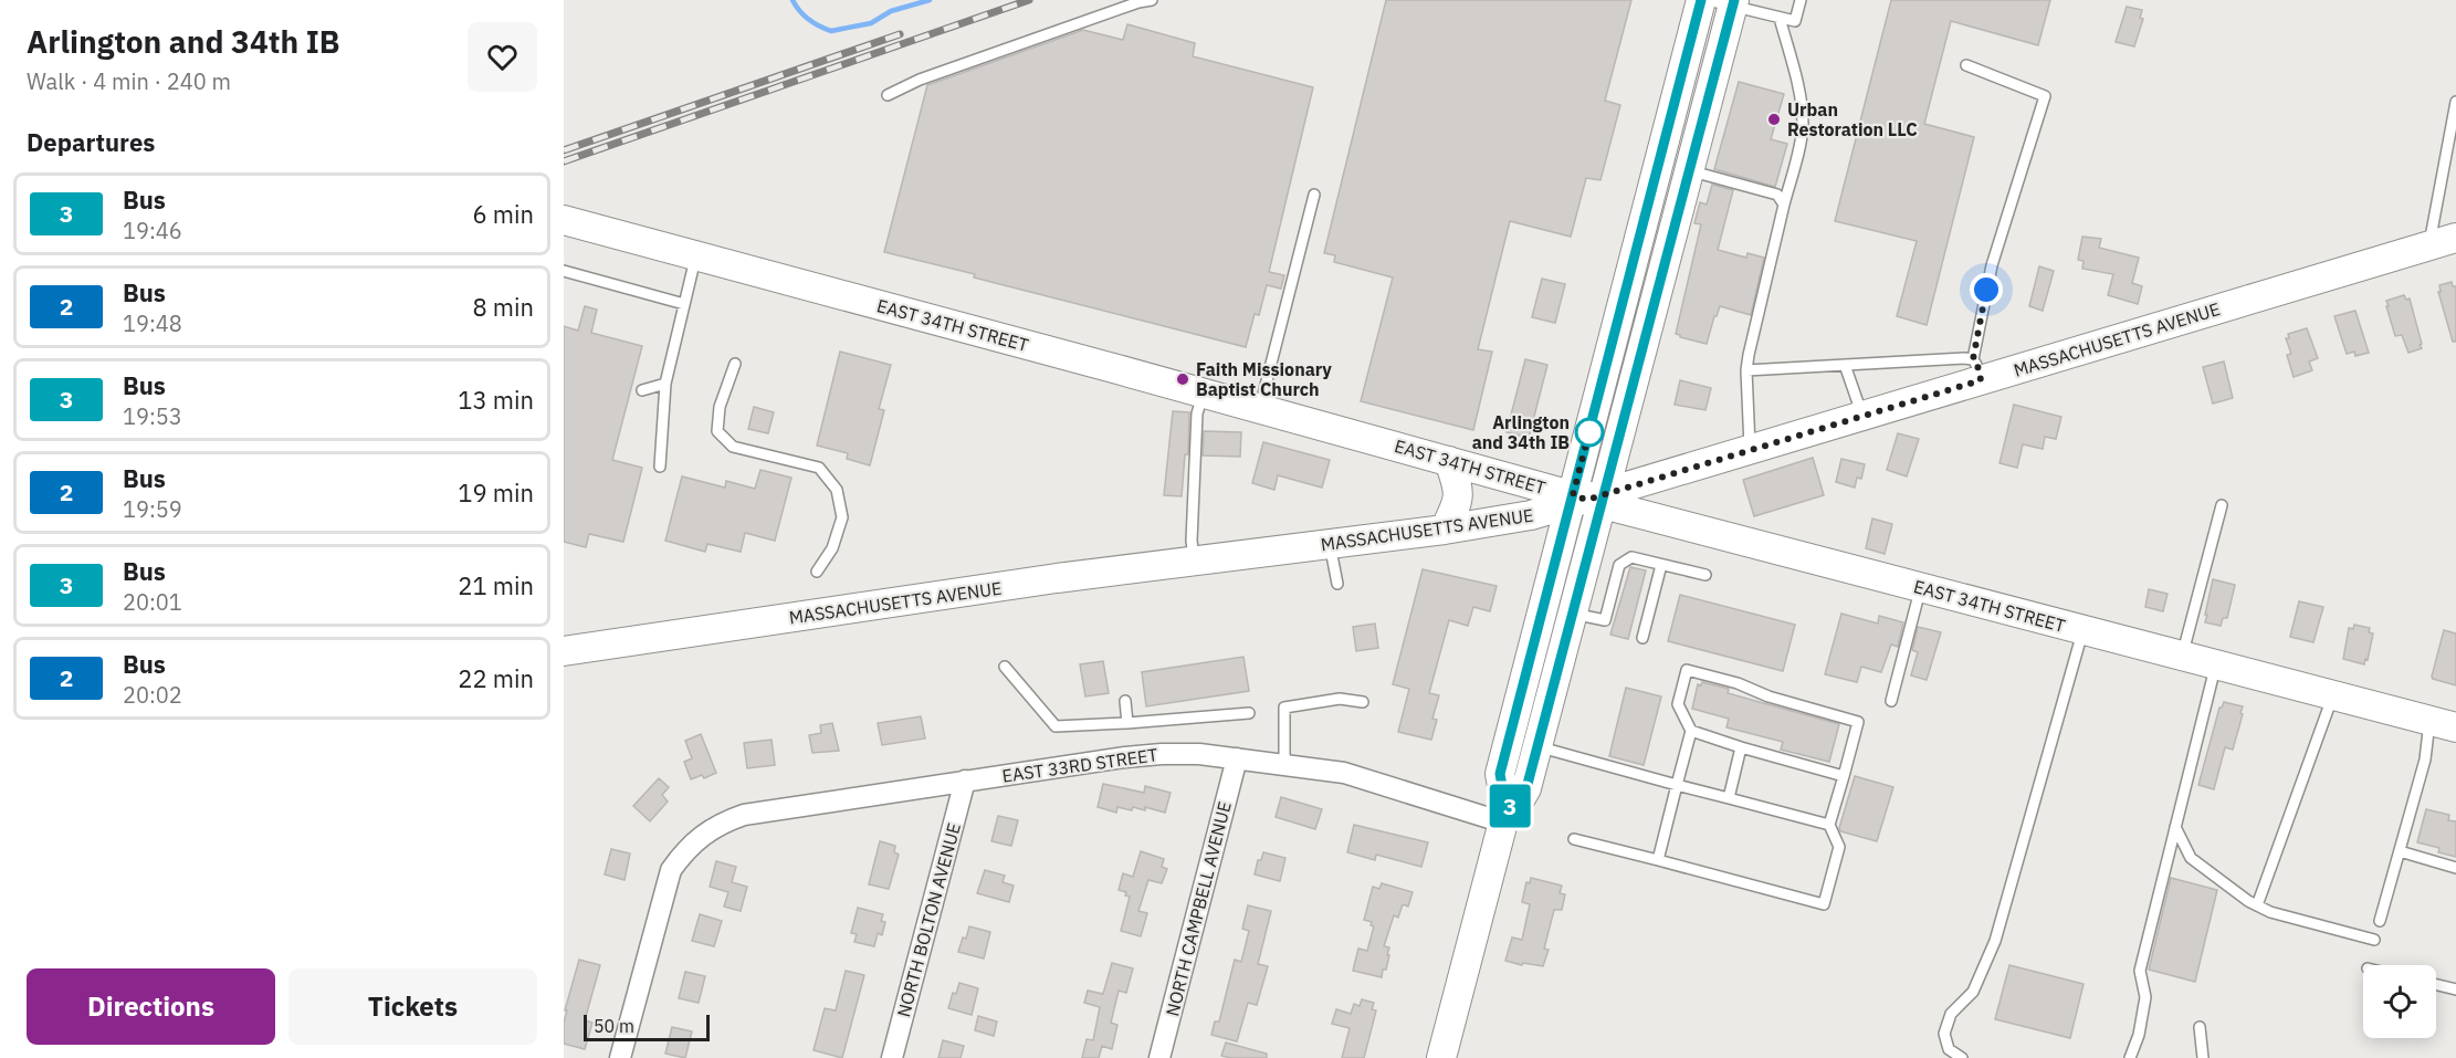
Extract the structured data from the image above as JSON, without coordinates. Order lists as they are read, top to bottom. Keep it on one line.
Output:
{"streets":{"main road":["EAST 34TH STREET","MASSACHUSETTS AVENUE"],"street":["EAST 33RD STREET","NORTH CAMPBELL AVENUE","NORTH BOLTON AVENUE"]},"crossings":[["EAST 34TH STREET","MASSACHUSETTS AVENUE"],["EAST 33RD STREET","NORTH CAMPBELL AVENUE"],["EAST 33RD STREET","NORTH BOLTON AVENUE"]],"places":["Urban Restoration LLC","Faith Missionary Baptist Church","Arlington and 34th IB"],"lines":["bus line 3"],"scale_bar":"50 m","page":{"heading":[["Arlington and 34th IB","Walk · 4 min · 240 m"],"Departures"],"on_map":"3","list":[{"mark":"3","name":"Bus","note":"19:46","value":"6 min"},{"mark":"2","name":"Bus","note":"19:48","value":"8 min"},{"mark":"3","name":"Bus","note":"19:53","value":"13 min"},{"mark":"2","name":"Bus","note":"19:59","value":"19 min"},{"mark":"3","name":"Bus","note":"20:01","value":"21 min"},{"mark":"2","name":"Bus","note":"20:02","value":"22 min"}],"buttons":["Directions","Tickets"],"scale":"50 m"}}
